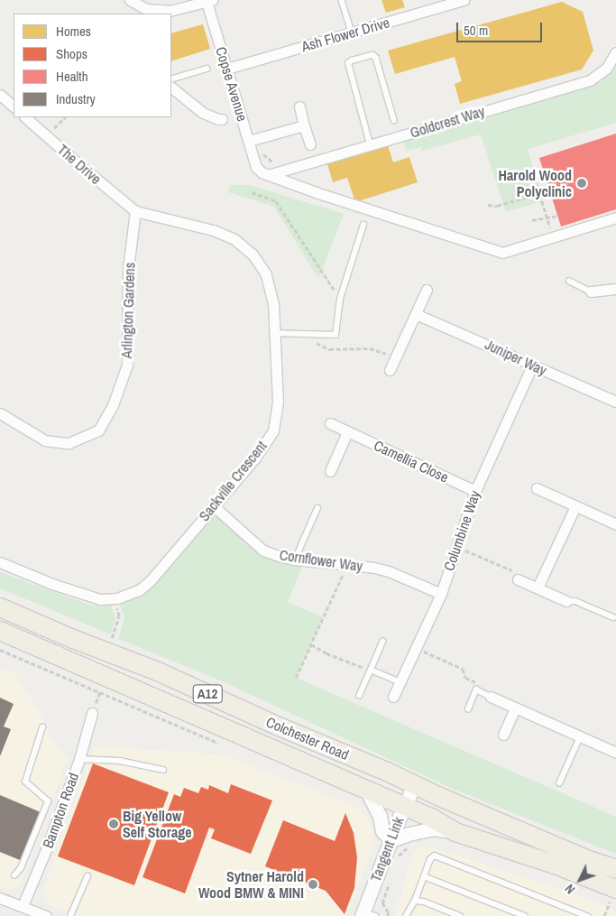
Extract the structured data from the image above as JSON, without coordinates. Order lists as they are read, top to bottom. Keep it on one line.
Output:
{"streets":{"highway":["A12","Colchester Road"],"street":["Ash Flower Drive","Copse Avenue","Goldcrest Way","The Drive","Arlington Gardens","Juniper Way","Camellia Close","Sackville Crescent","Columbine Way","Cornflower Way","Bampton Road","Tangent Link"]},"crossings":[["Ash Flower Drive","Copse Avenue"],["Copse Avenue","Goldcrest Way"],["The Drive","Arlington Gardens"],["The Drive","Sackville Crescent"],["Arlington Gardens","Sackville Crescent"],["Juniper Way","Columbine Way"],["Camellia Close","Columbine Way"],["Sackville Crescent","Cornflower Way"],["Columbine Way","Cornflower Way"],["Colchester Road","Tangent Link"]],"places":["Harold Wood Polyclinic","Big Yellow Self Storage","Sytner Harold Wood BMW & MINI"],"legend":["Homes","Shops","Health","Industry"],"scale_bar":"50 m","north":"bottom left"}
